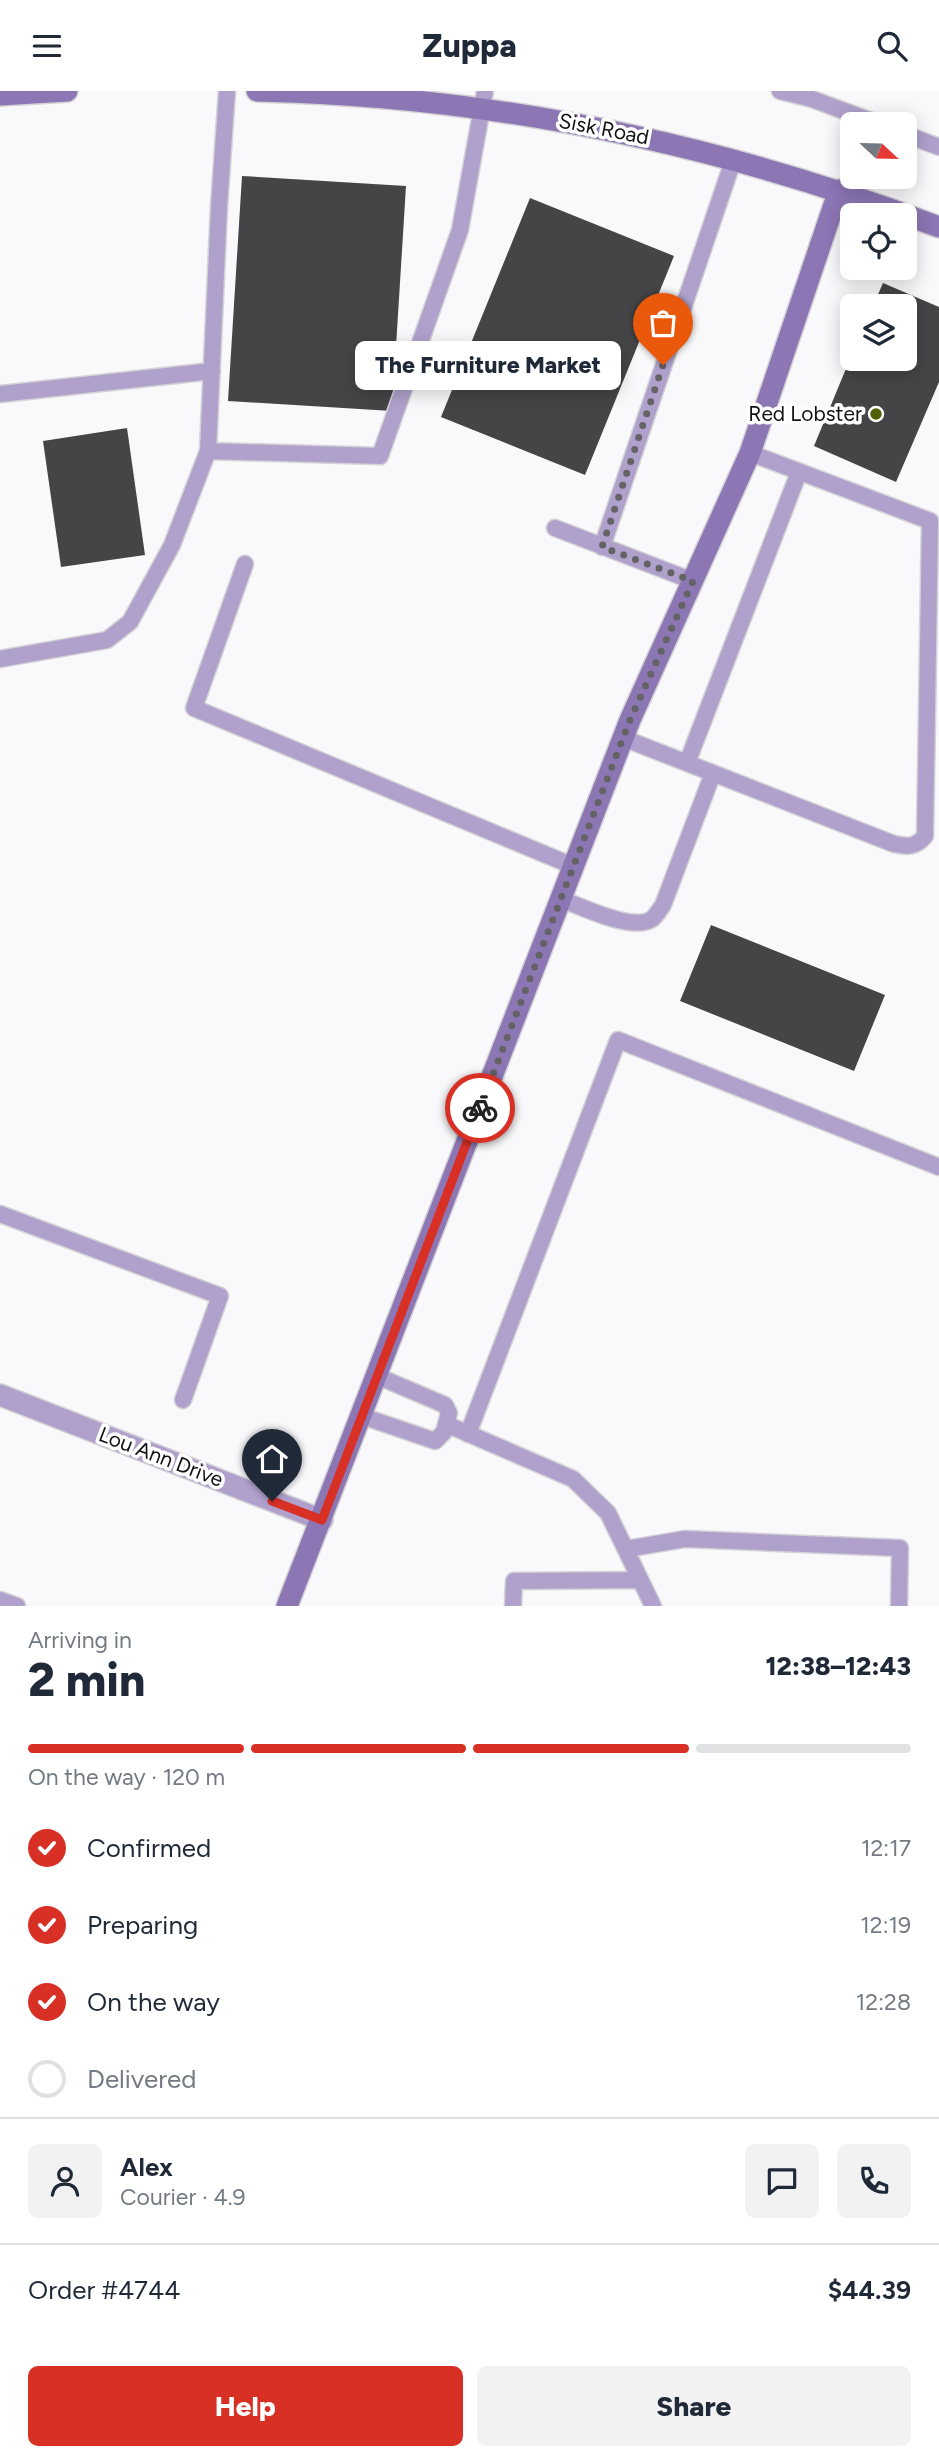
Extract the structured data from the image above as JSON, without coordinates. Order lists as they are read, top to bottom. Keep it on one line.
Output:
{"streets":{"street":["Sisk Road","Lou Ann Drive"]},"places":["The Furniture Market","Red Lobster"],"north":"right","page":{"header":"Zuppa","bubble":"The Furniture Market","heading":["2 min","Arriving in","12:38–12:43"],"panel":["Alex","Courier · 4.9","Order #4744","$44.39"],"bar":"On the way · 120 m","list":[["Confirmed","12:17"],["Preparing","12:19"],["On the way","12:28"],"Delivered"],"buttons":["Help","Share"]}}
